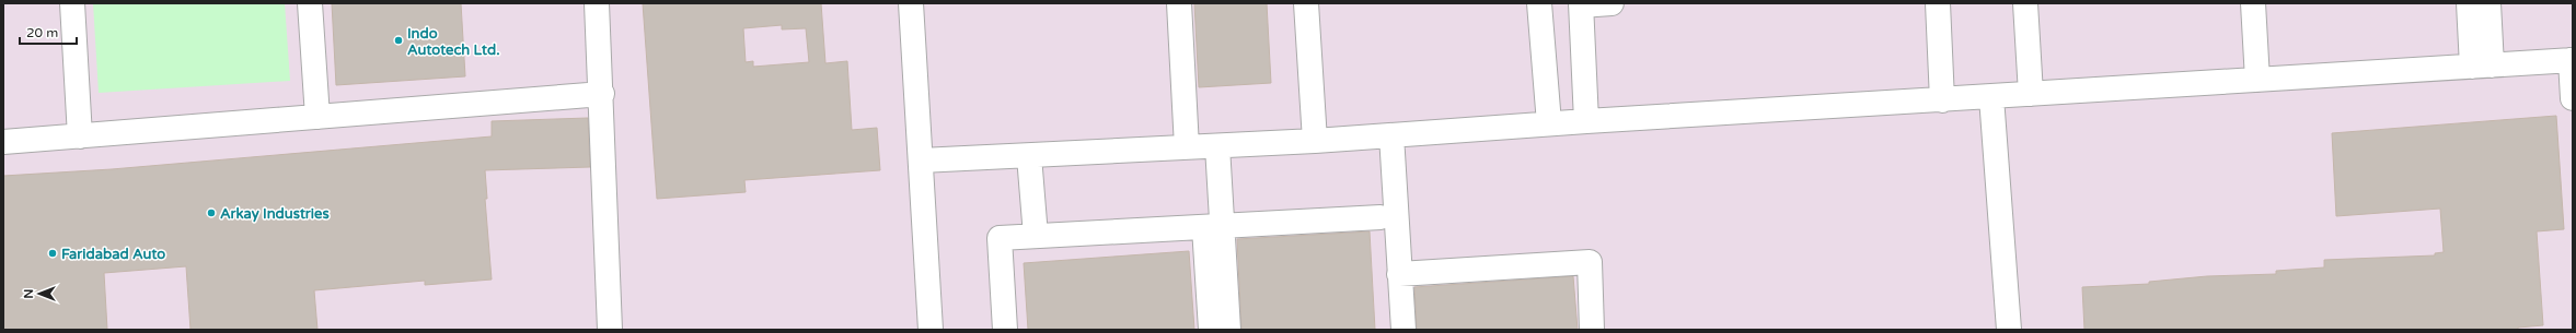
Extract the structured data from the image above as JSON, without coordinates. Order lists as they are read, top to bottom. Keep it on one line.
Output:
{"places":["Indo Autotech Ltd.","Arkay Industries","Faridabad Auto"],"scale_bar":"20 m","north":"left"}
